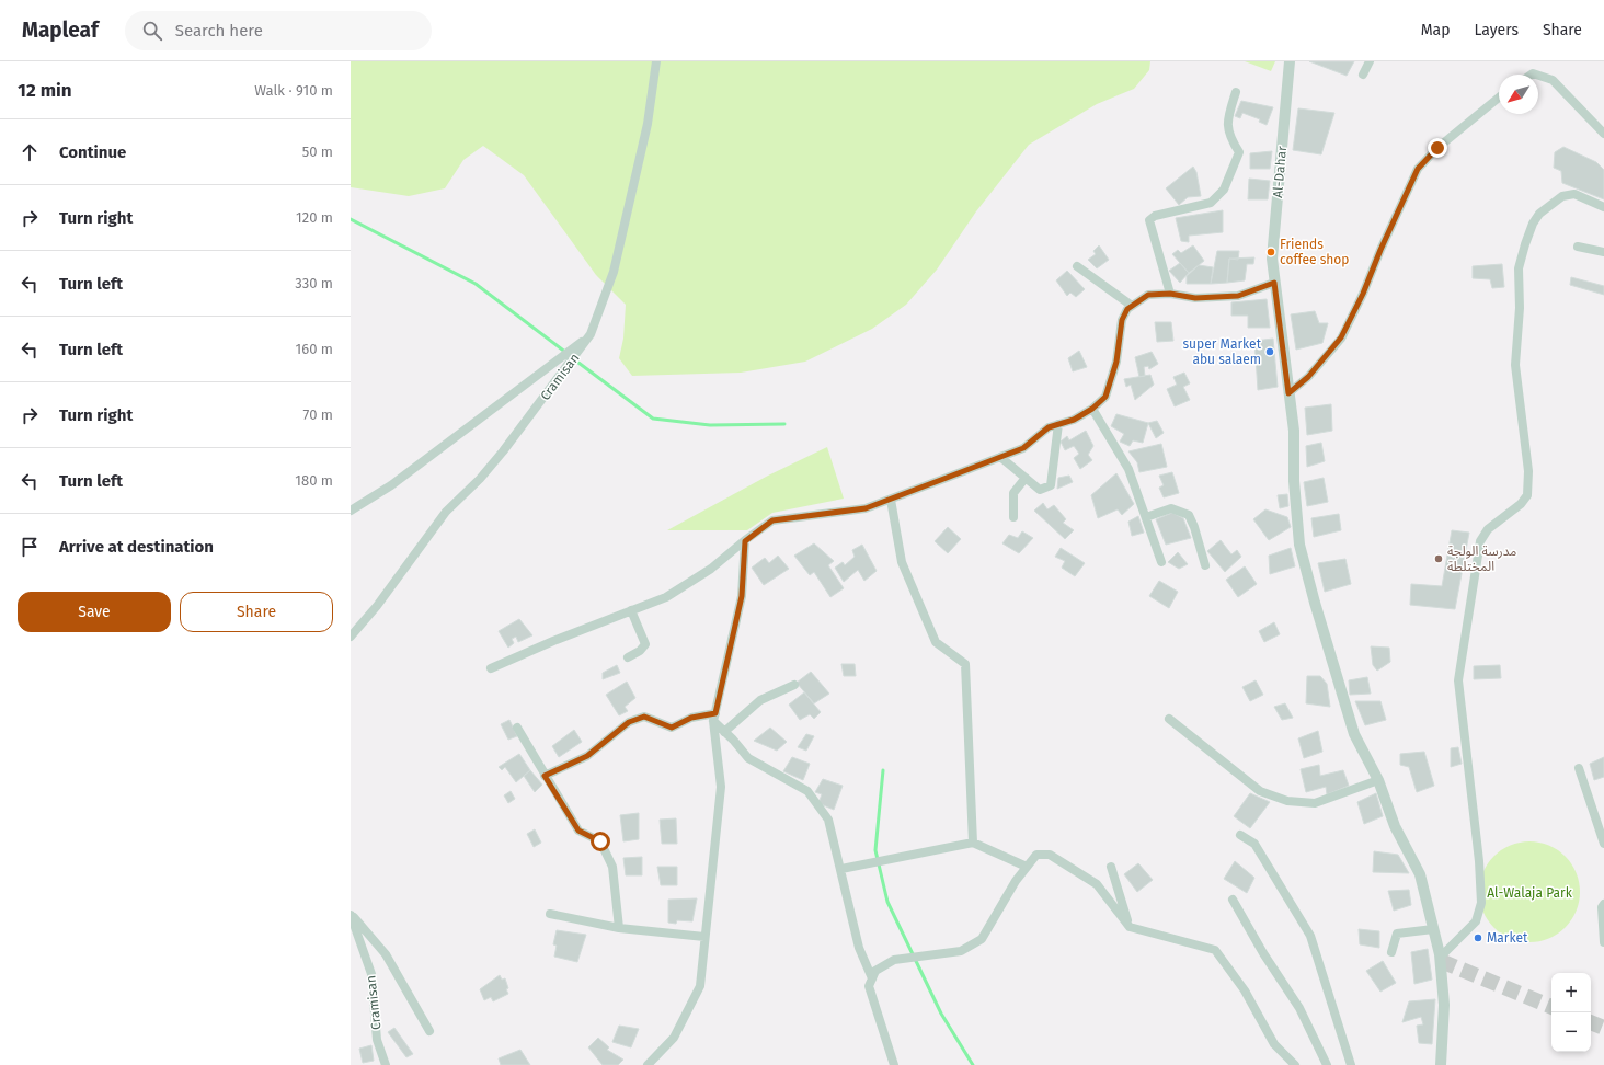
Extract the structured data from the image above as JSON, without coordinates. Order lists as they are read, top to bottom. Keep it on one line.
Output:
{"streets":{"street":["Al-Dahar","Cramisan"]},"parks":["Al-Walaja Park"],"places":["Friends coffee shop","super Market abu salaem","مدرسة الولجة المختلطة","Market"],"north":"bottom left","page":{"header":"Mapleaf","search":"Search here","nav":["Map","Layers","Share"],"heading":["12 min","Walk · 910 m"],"list":[["Continue","50 m"],["Turn right","120 m"],["Turn left","330 m"],["Turn left","160 m"],["Turn right","70 m"],["Turn left","180 m"],"Arrive at destination"],"buttons":["Save","Share"],"map_buttons":["+","−"]}}
